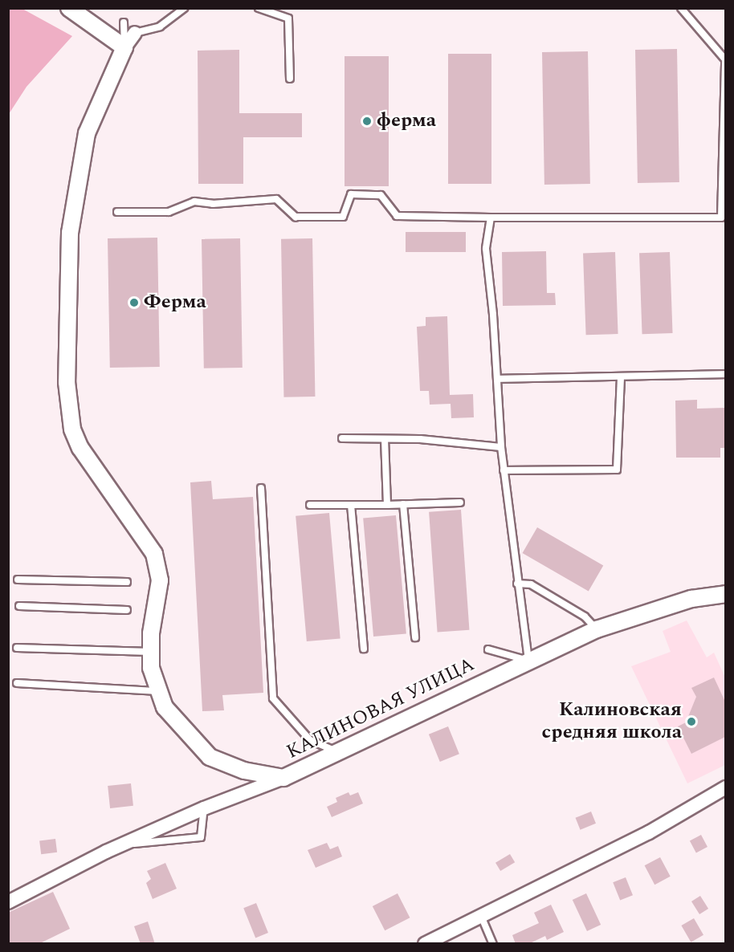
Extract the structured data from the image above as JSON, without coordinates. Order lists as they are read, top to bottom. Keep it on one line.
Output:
{"streets":{"street":["КАЛИНОВАЯ УЛИЦА"]},"places":["ферма","Ферма","Калиновская средняя школа"]}
